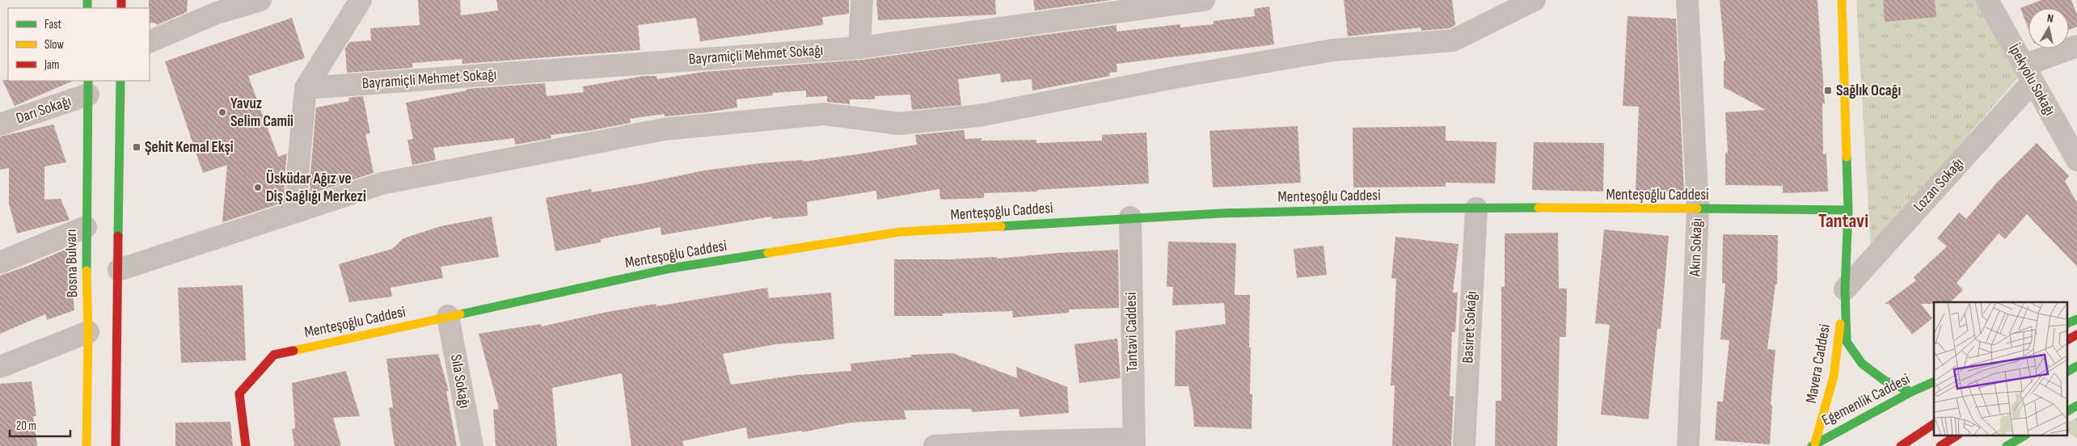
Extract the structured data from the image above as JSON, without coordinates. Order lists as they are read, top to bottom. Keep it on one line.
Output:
{"streets":{"main road":["Menteşoğlu Caddesi","Bosna Bulvarı","Mavera Caddesi","Egemenlik Caddesi"],"street":["Bayramiçli Mehmet Sokağı","İpekyolu Sokağı","Darı Sokağı","Lozan Sokağı","Akın Sokağı","Basiret Sokağı","Tantavi Caddesi","Sıla Sokağı"]},"crossings":[["İpekyolu Sokağı","Lozan Sokağı"],["Darı Sokağı","Bosna Bulvarı"],["Lozan Sokağı","Mavera Caddesi"],["Menteşoğlu Caddesi","Akın Sokağı"],["Menteşoğlu Caddesi","Basiret Sokağı"],["Menteşoğlu Caddesi","Tantavi Caddesi"],["Menteşoğlu Caddesi","Sıla Sokağı"],["Mavera Caddesi","Egemenlik Caddesi"]],"districts":["Tantavi"],"places":{"transit":["Sağlık Ocağı","Şehit Kemal Ekşi"],"other":["Yavuz Selim Camii","Üsküdar Ağız ve Diş Sağlığı Merkezi"]},"legend":["Fast","Slow","Jam"],"scale_bar":"20 m","north":"top"}
